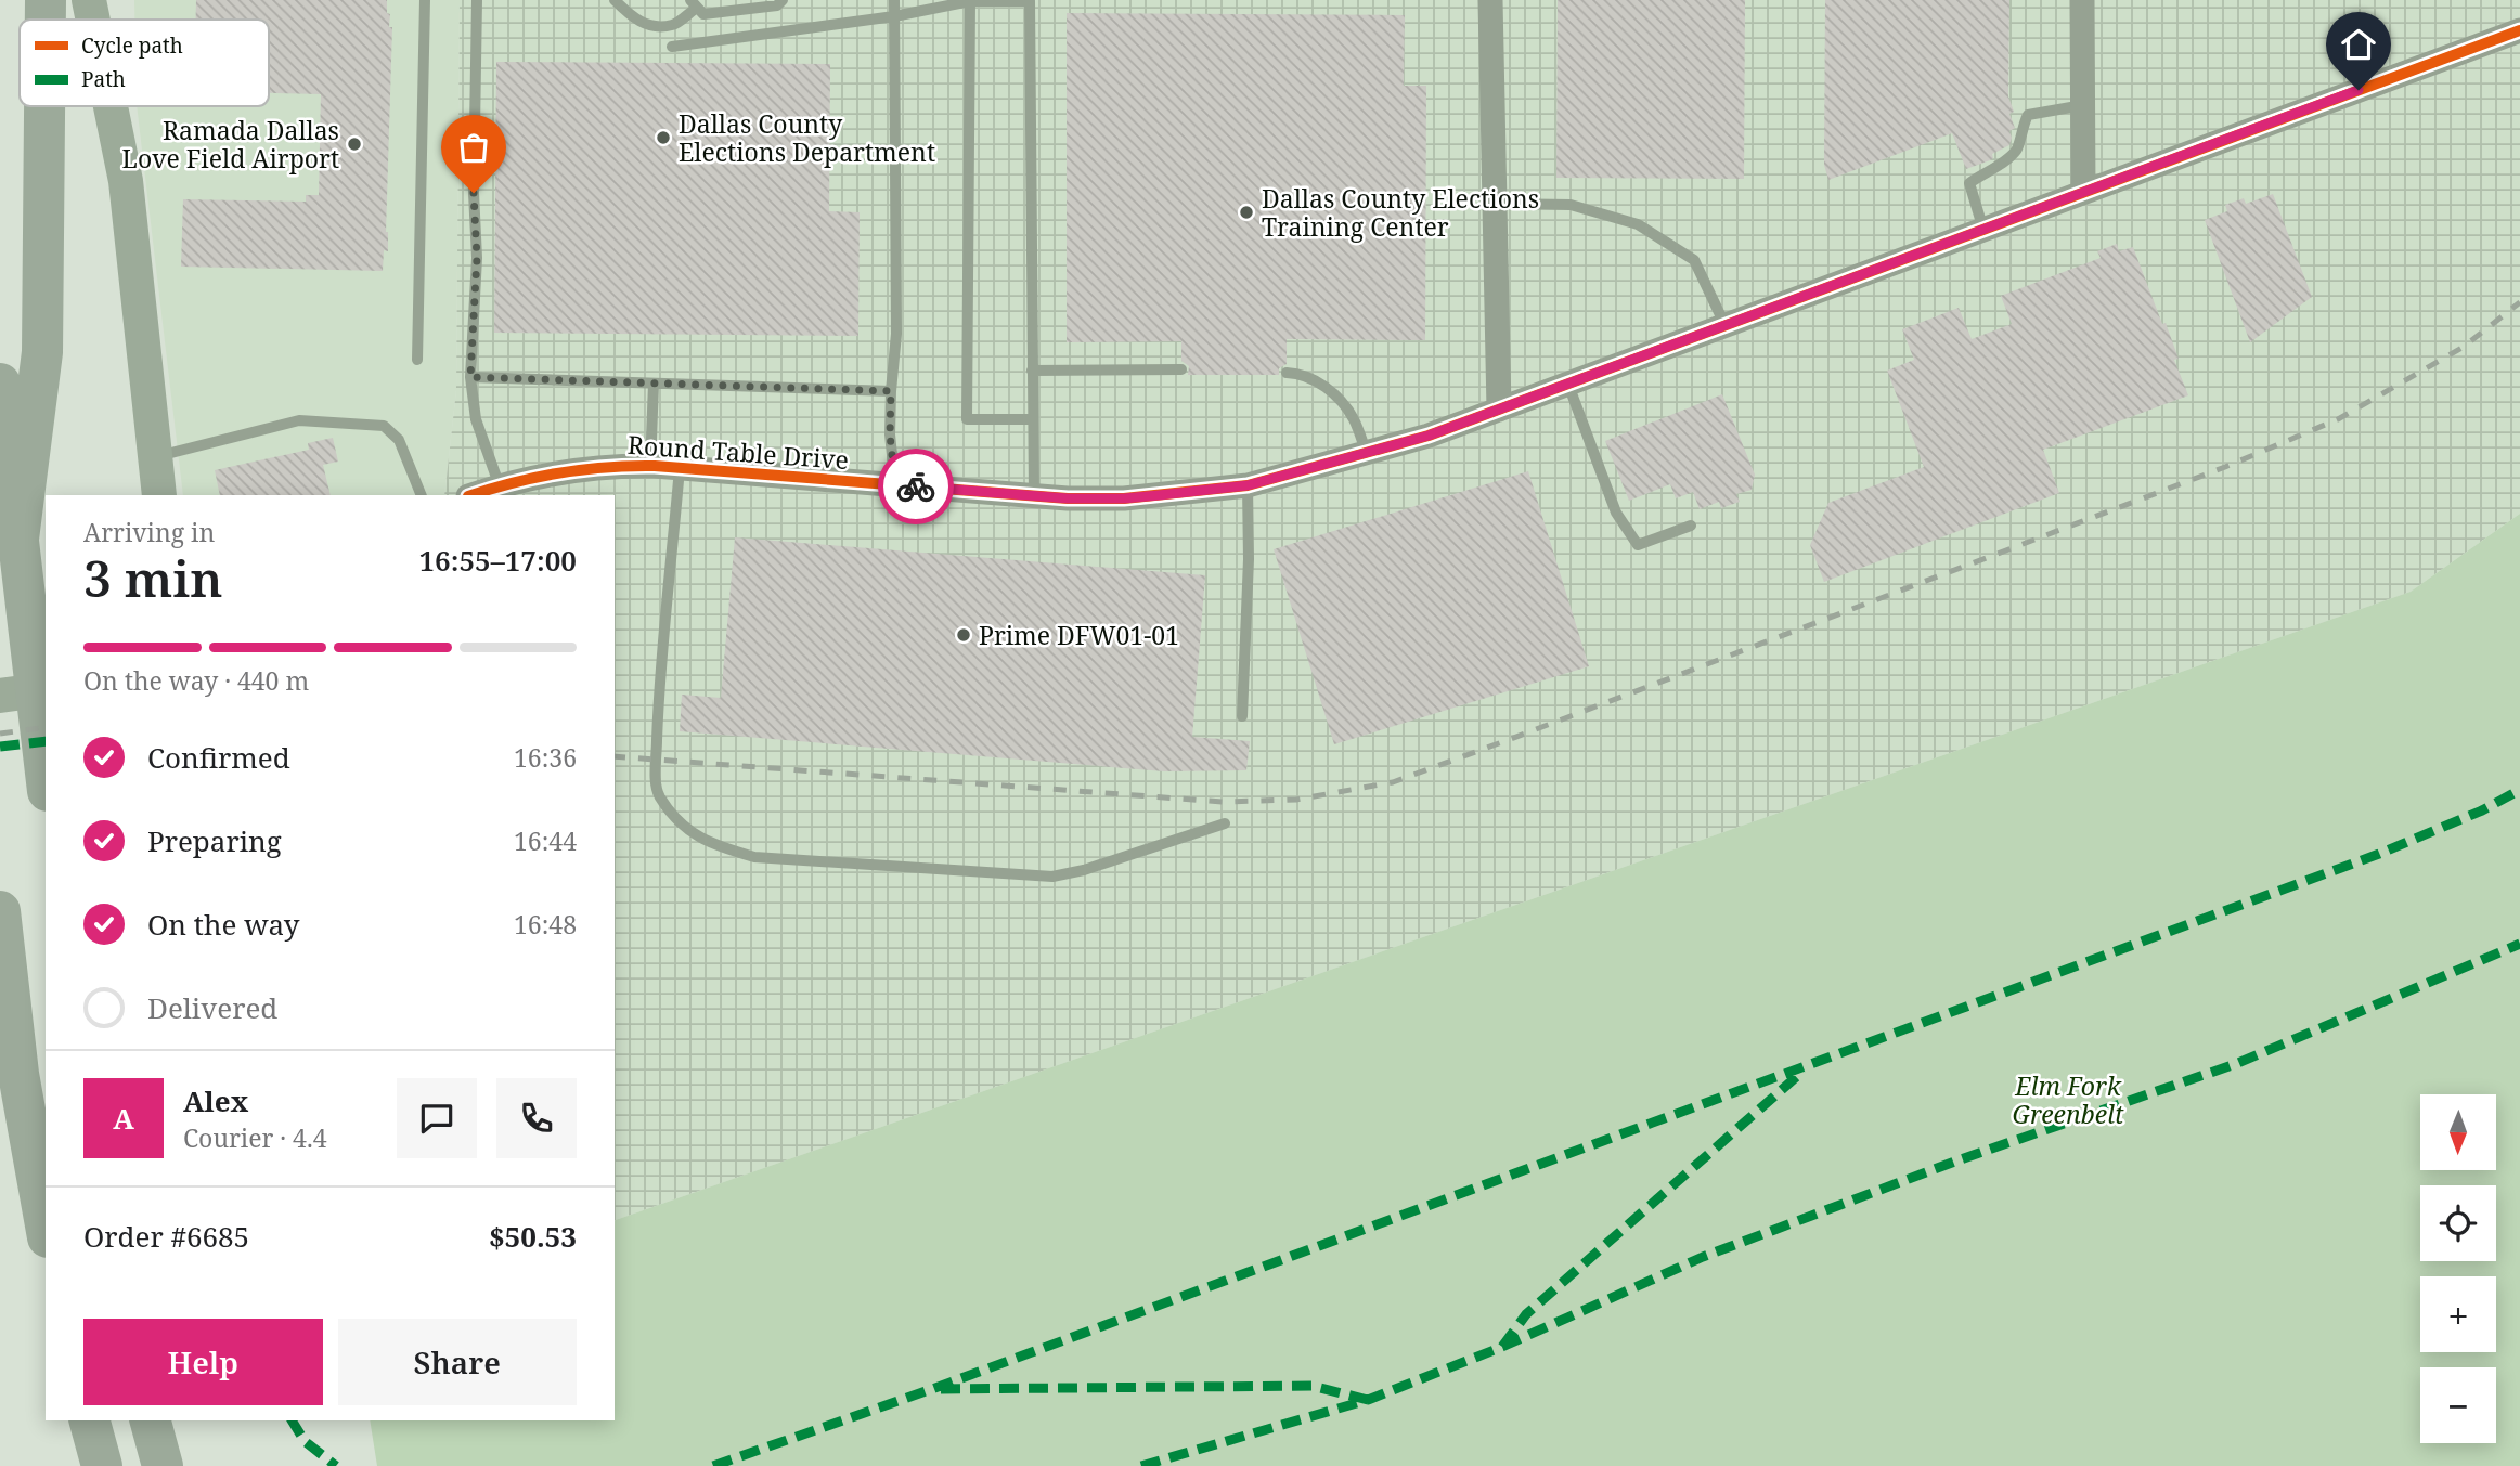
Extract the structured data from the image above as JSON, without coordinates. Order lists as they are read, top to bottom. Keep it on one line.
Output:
{"streets":{"street":["Round Table Drive"]},"parks":["Elm Fork Greenbelt"],"places":["Dallas County Elections Department","Ramada Dallas Love Field Airport","Dallas County Elections Training Center","Prime DFW01-01"],"legend":["Cycle path","Path"],"north":"bottom","page":{"heading":["3 min","Arriving in","16:55–17:00"],"panel":["Alex","Courier · 4.4","Order #6685","$50.53"],"bar":"On the way · 440 m","list":[["Confirmed","16:36"],["Preparing","16:44"],["On the way","16:48"],"Delivered"],"round":"A","map_buttons":["+","−"],"buttons":["Help","Share"]}}
